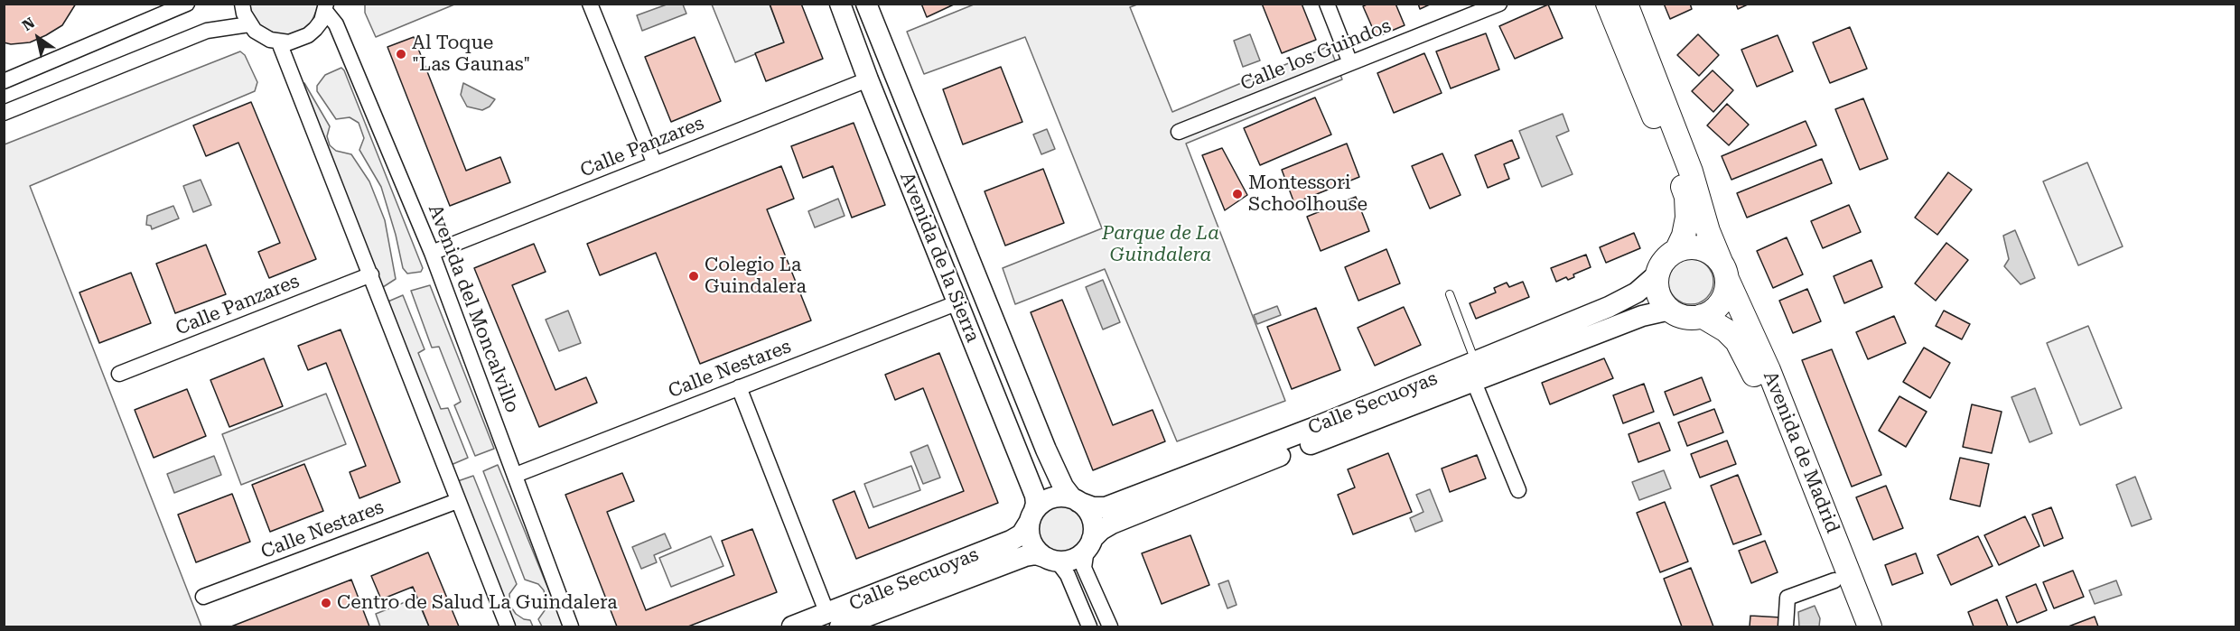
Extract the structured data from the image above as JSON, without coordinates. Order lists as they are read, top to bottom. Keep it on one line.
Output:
{"streets":{"main road":["Avenida de la Sierra","Calle Secuoyas","Avenida de Madrid"],"street":["Calle los Guindos","Calle Panzares","Avenida del Moncalvillo","Calle Nestares"]},"crossings":[["Calle Panzares","Avenida de la Sierra"],["Calle Panzares","Avenida del Moncalvillo"],["Avenida de la Sierra","Calle Nestares"],["Avenida de la Sierra","Calle Secuoyas"],["Avenida del Moncalvillo","Calle Nestares"],["Calle Secuoyas","Avenida de Madrid"]],"parks":["Parque de La Guindalera"],"places":["Al Toque \"Las Gaunas\"","Montessori Schoolhouse","Colegio La Guindalera","Centro de Salud La Guindalera"],"north":"top left"}
